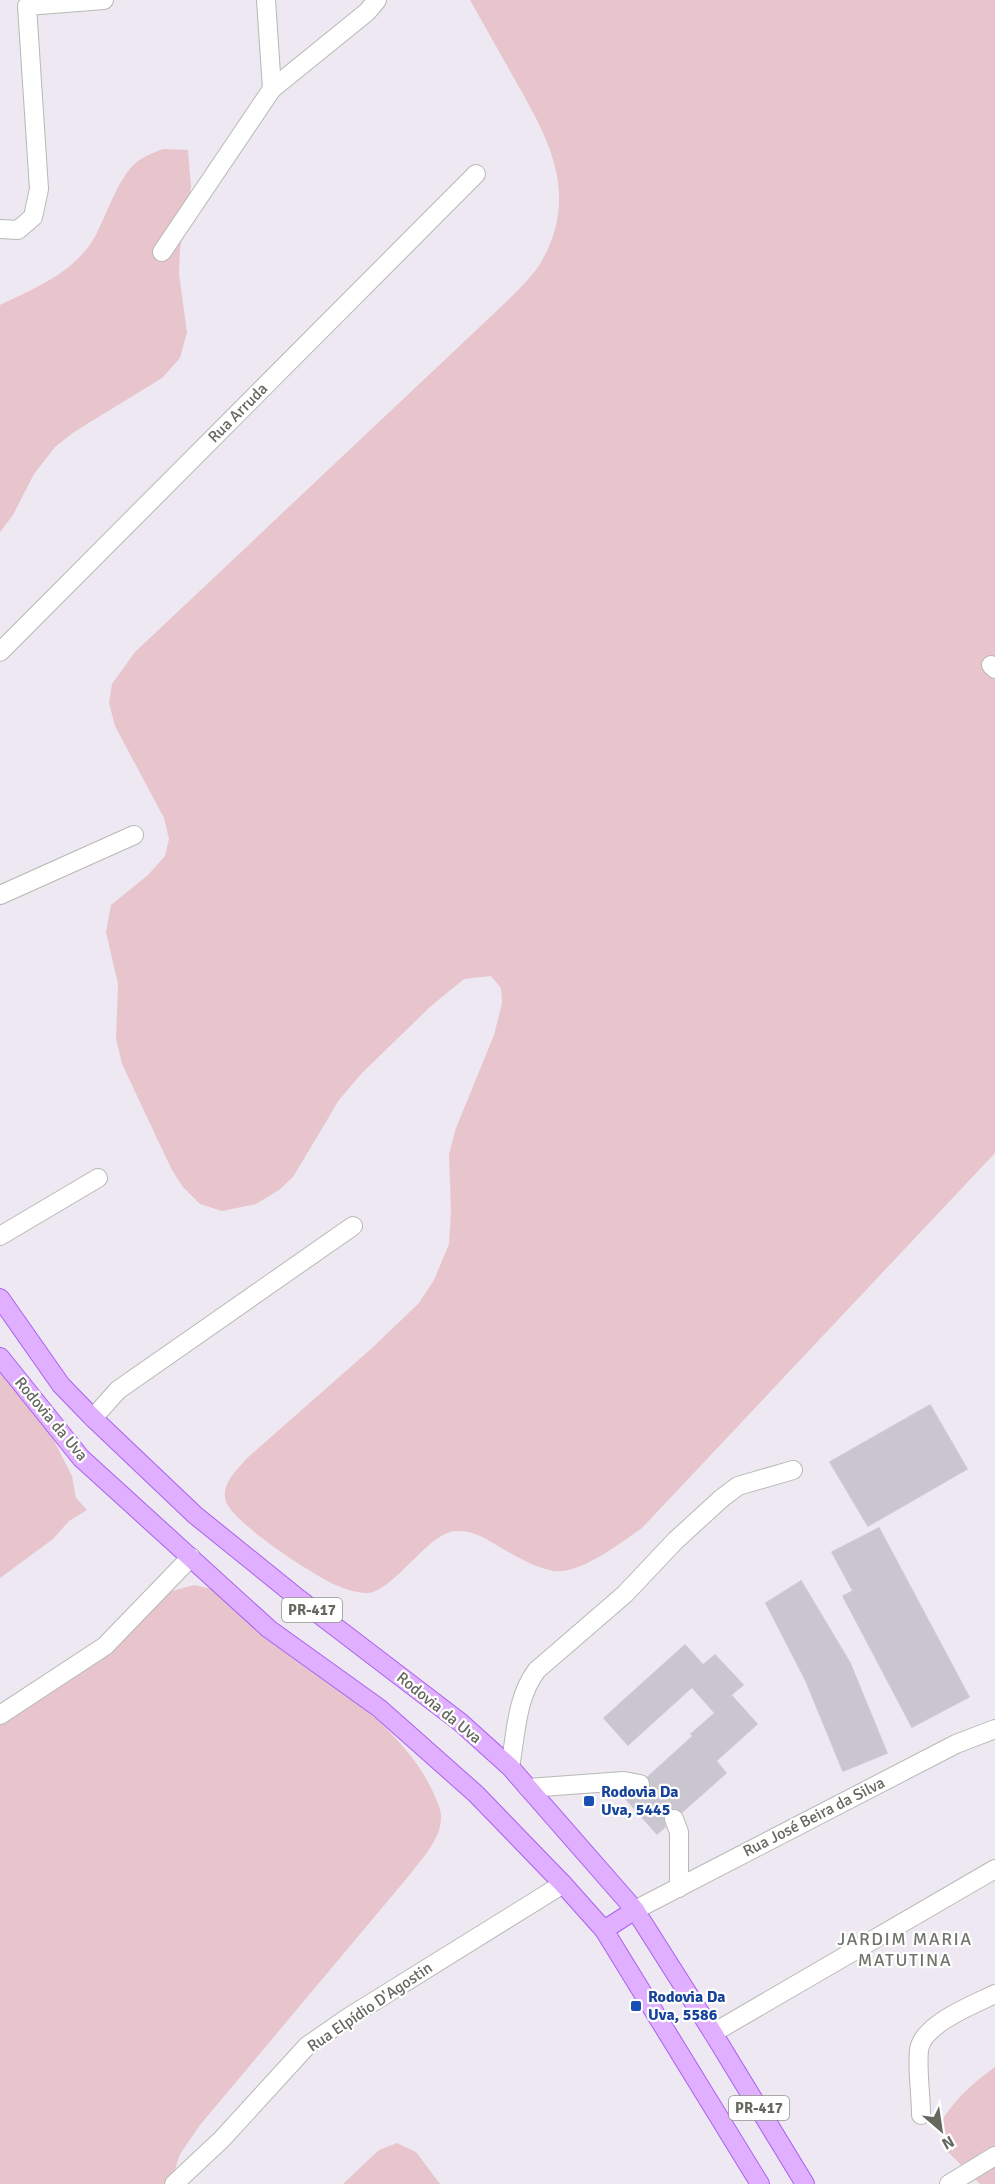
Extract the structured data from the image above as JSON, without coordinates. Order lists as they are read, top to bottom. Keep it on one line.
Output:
{"streets":{"main road":["Rodovia da Uva","PR-417"],"street":["Rua Arruda","Rua José Beira da Silva","Rua Elpídio D'Agostin"]},"crossings":[["Rodovia da Uva","Rua José Beira da Silva"],["Rodovia da Uva","Rua Elpídio D'Agostin"]],"districts":["JARDIM MARIA MATUTINA"],"places":{"transit":["Rodovia Da Uva, 5445","Rodovia Da Uva, 5586"]},"north":"bottom right"}
